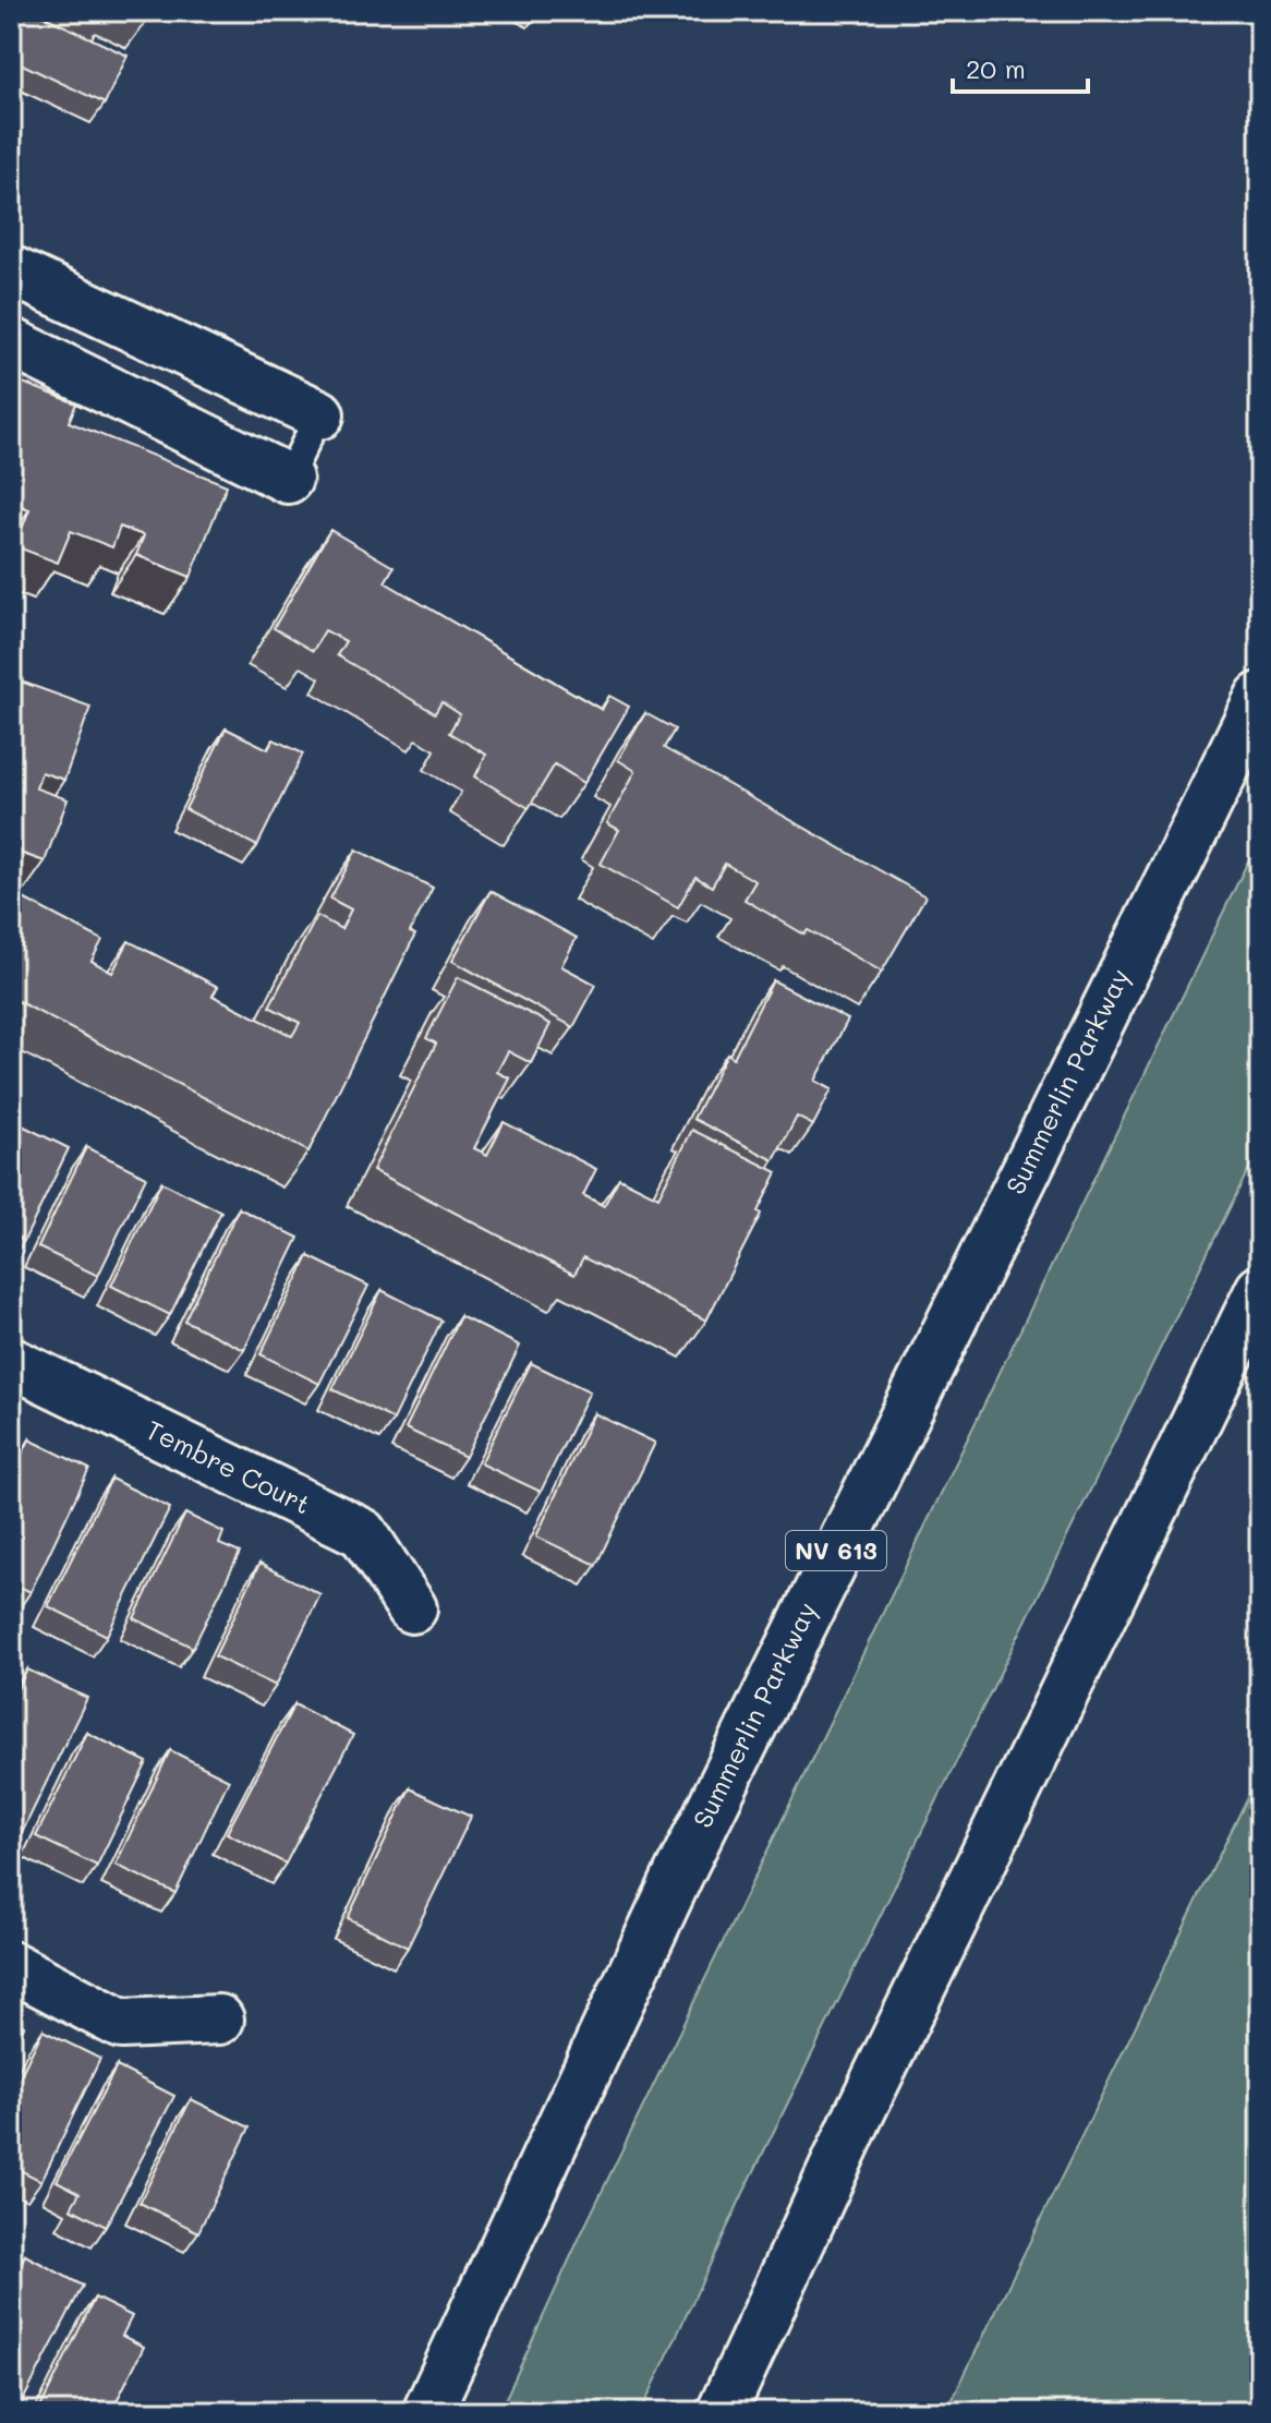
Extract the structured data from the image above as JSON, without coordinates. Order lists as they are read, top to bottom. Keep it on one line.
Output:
{"streets":{"main road":["Summerlin Parkway","Tembre Court","NV 613"]},"scale_bar":"20 m"}
